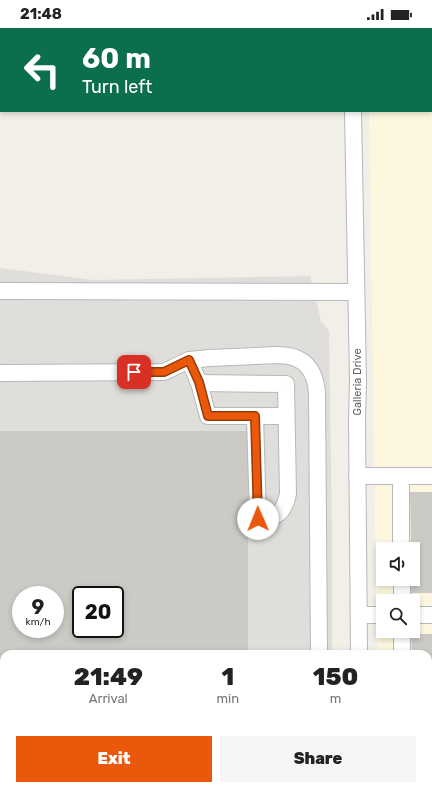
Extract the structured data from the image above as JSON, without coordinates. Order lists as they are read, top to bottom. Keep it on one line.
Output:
{"streets":{"street":["Galleria Drive"]},"page":{"status":"21:48","turn":["60 m","Turn left"],"speed":"9 km/h","limit":"20","eta":["21:49","Arrival","1","min","150","m"],"buttons":["Exit","Share"]}}
